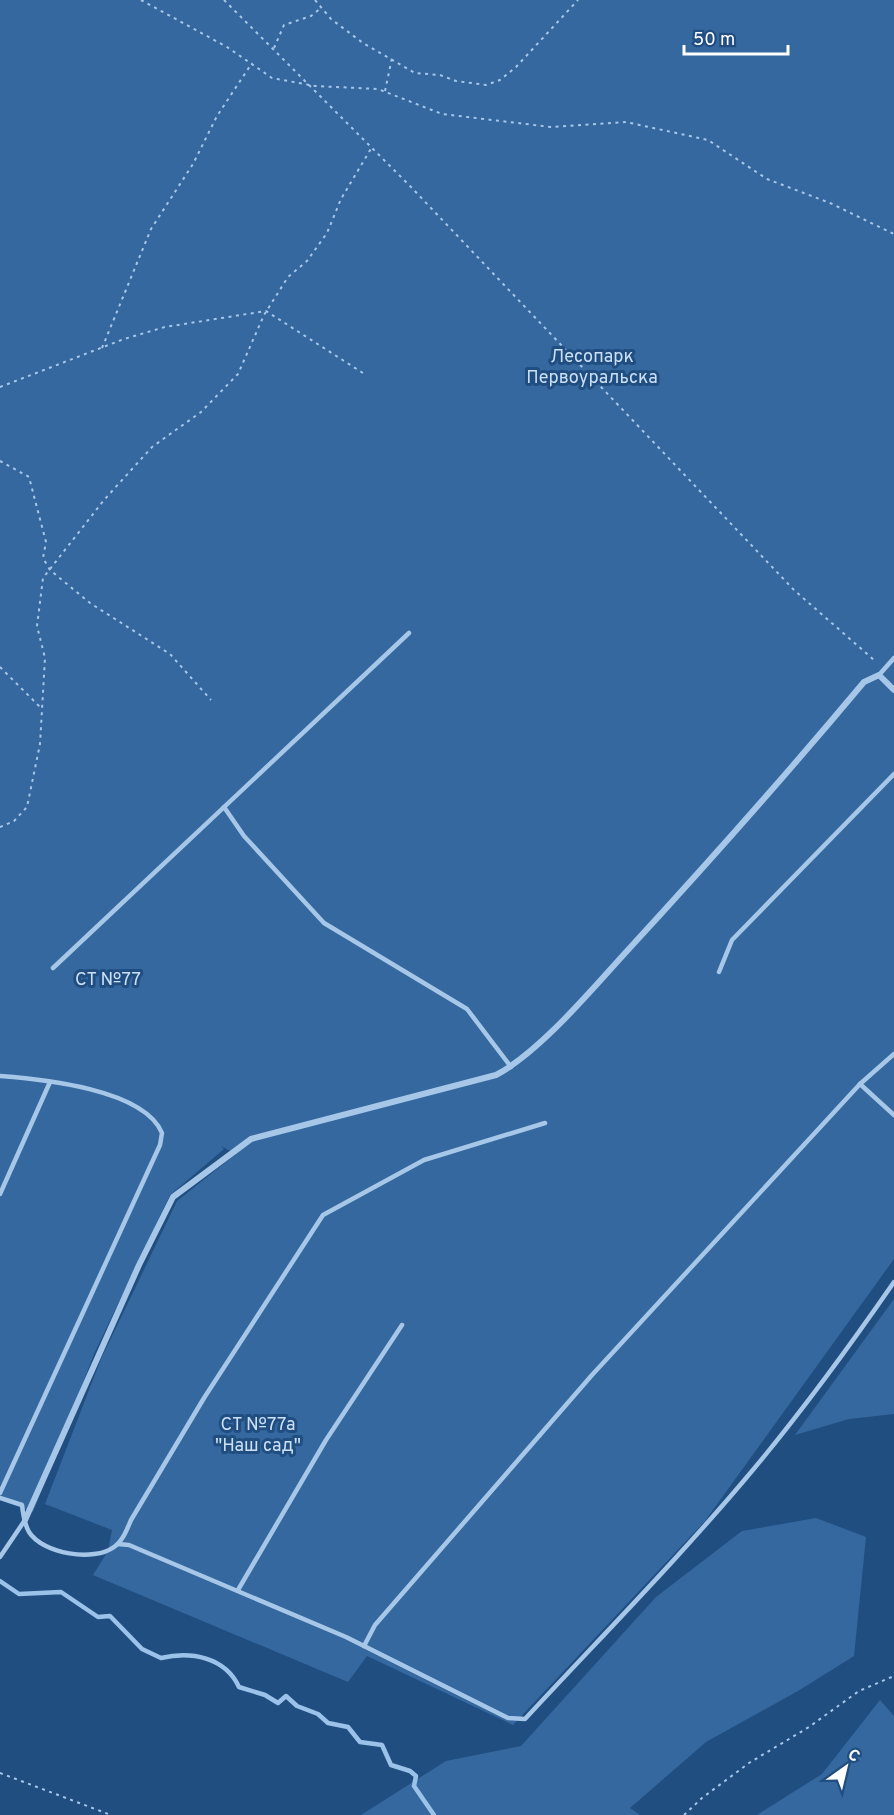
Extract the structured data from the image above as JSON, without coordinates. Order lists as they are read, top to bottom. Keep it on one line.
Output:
{"parks":["Лесопарк Первоуральска","СТ №77","СТ №77а \"Наш сад\""],"scale_bar":"50 m","north":"top right"}
